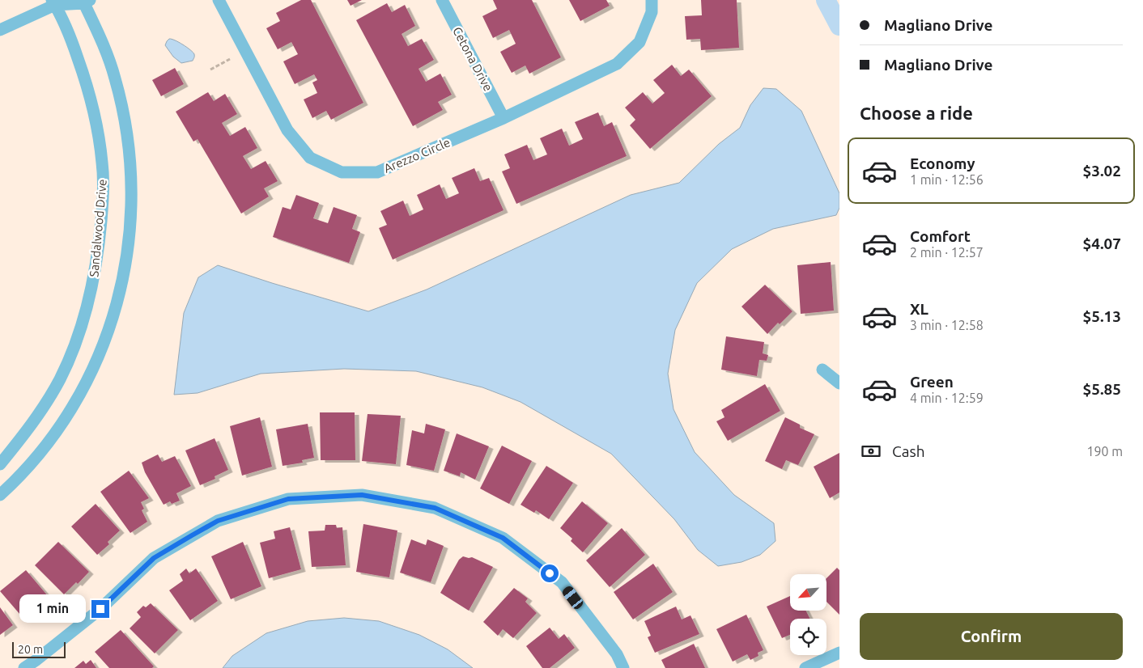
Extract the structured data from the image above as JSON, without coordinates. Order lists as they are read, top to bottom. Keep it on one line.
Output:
{"streets":{"street":["Cetona Drive","Arezzo Circle","Sandalwood Drive"]},"crossings":[["Cetona Drive","Arezzo Circle"]],"scale_bar":"20 m","north":"bottom left","page":{"banner":["Magliano Drive","Magliano Drive"],"heading":"Choose a ride","list":[{"name":"Economy","note":"1 min · 12:56","value":"$3.02"},{"name":"Comfort","note":"2 min · 12:57","value":"$4.07"},{"name":"XL","note":"3 min · 12:58","value":"$5.13"},{"name":"Green","note":"4 min · 12:59","value":"$5.85"}],"pay":["Cash","190 m"],"bubble":"1 min","buttons":"Confirm","scale":"20 m"}}
